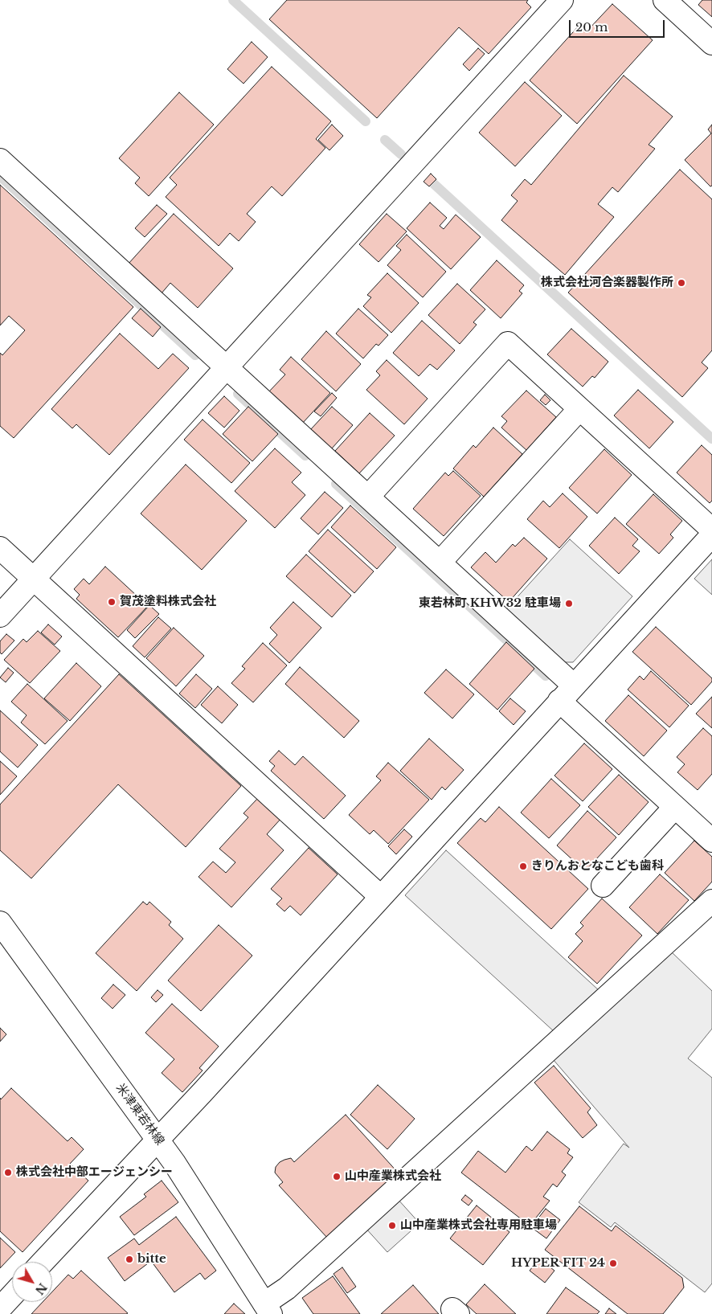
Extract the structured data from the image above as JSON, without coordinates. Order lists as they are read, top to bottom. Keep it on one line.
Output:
{"streets":{"street":["米津東若林線"]},"places":["株式会社河合楽器製作所","賀茂塗料株式会社","東若林町 KHW32 駐車場","きりんおとなこども歯科","株式会社中部エージェンシー","山中産業株式会社","山中産業株式会社専用駐車場","bitte","HYPER FIT 24"],"scale_bar":"20 m","north":"bottom right"}
